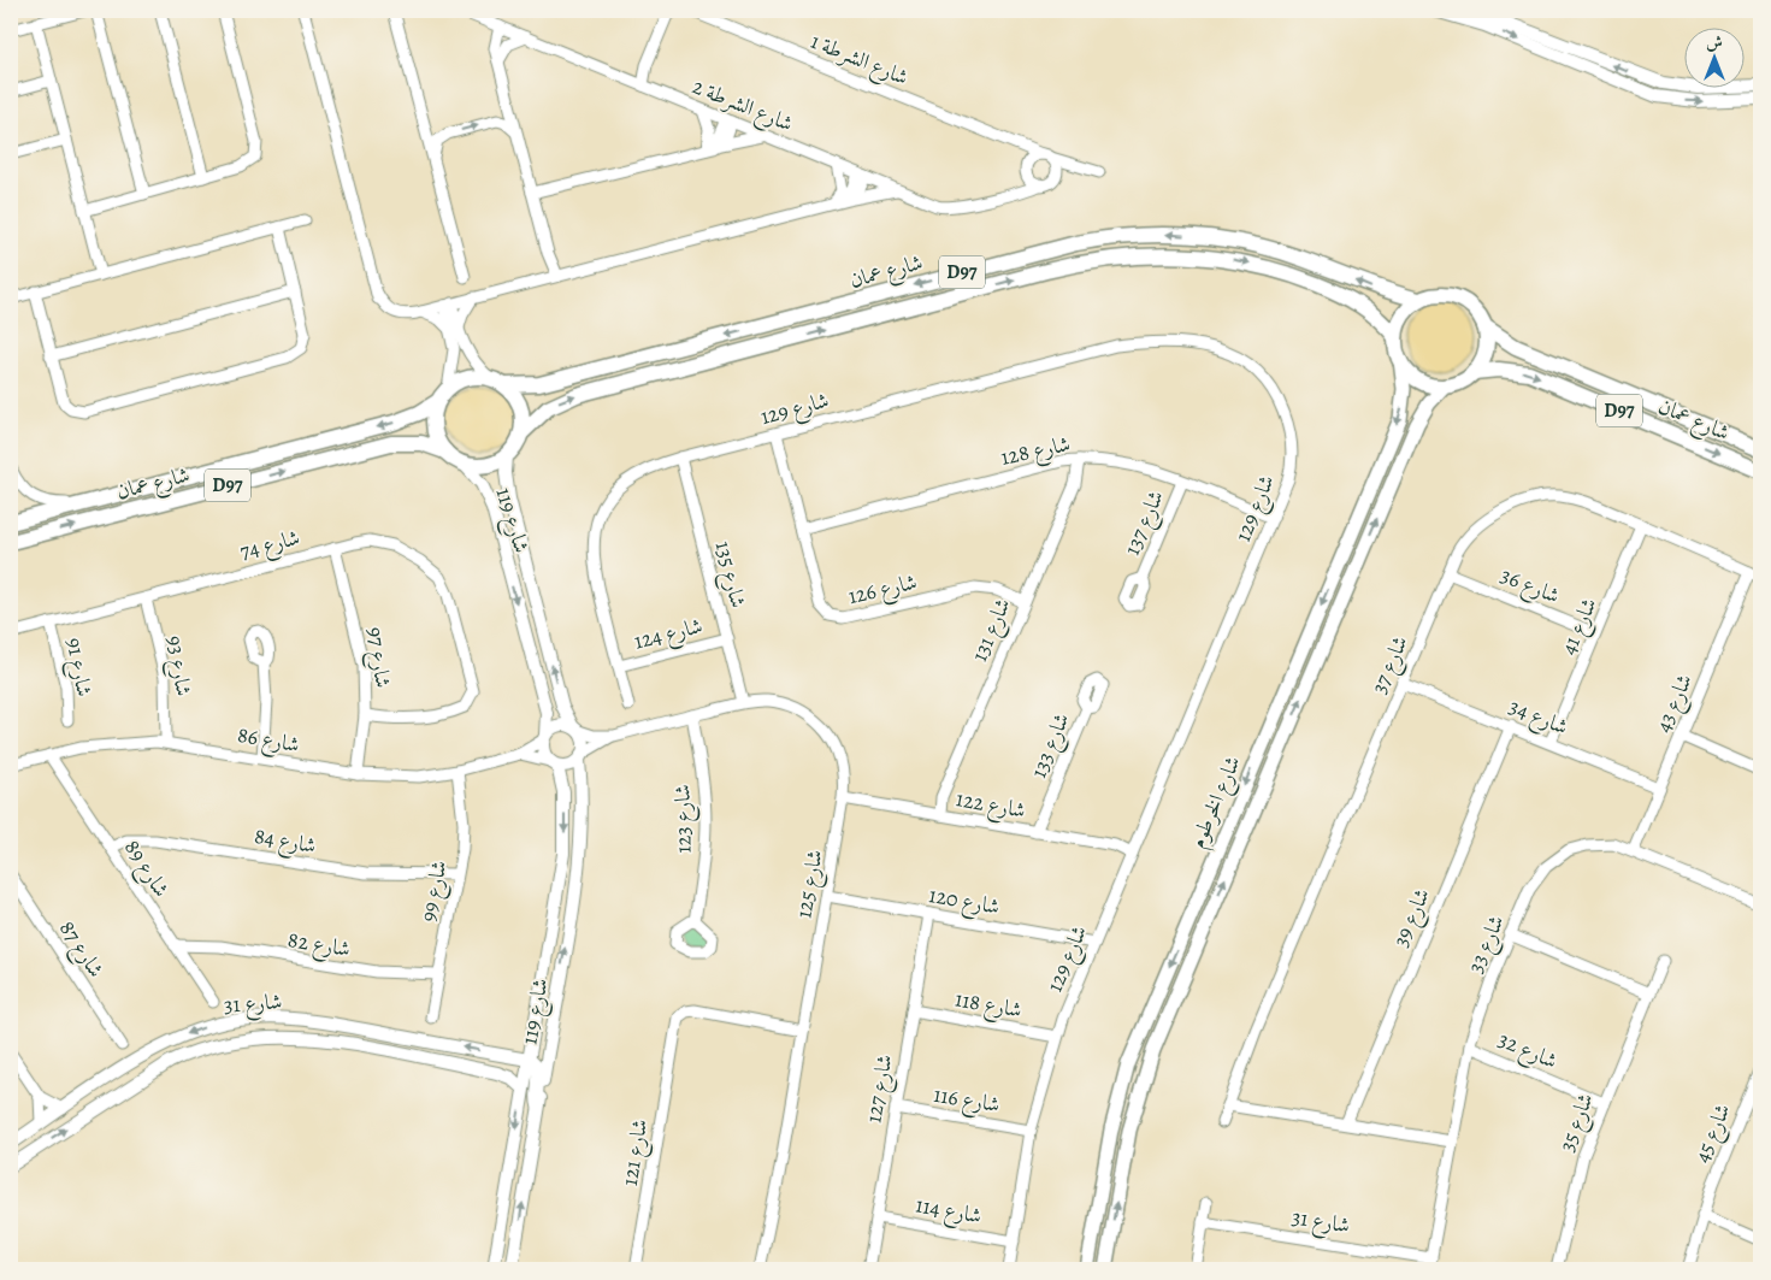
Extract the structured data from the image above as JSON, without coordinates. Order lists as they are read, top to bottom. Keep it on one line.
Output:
{"streets":{"main road":["شارع عمان","D97","شارع الخرطوم"],"street":["شارع الشرطة 1","شارع الشرطة 2","شارع 129","شارع 128","شارع 119","شارع 137","شارع 74","شارع 135","شارع 36","شارع 126","شارع 41","شارع 131","شارع 124","شارع 97","شارع 37","شارع 93","شارع 91","شارع 43","شارع 34","شارع 86","شارع 133","شارع 122","شارع 123","شارع 84","شارع 89","شارع 125","شارع 99","شارع 120","شارع 39","شارع 82","شارع 33","شارع 87","شارع 31","شارع 118","شارع 32","شارع 127","شارع 116","شارع 35","شارع 45","شارع 121","شارع 114"]},"crossings":[["شارع الشرطة 1","شارع الشرطة 2"],["شارع عمان","شارع 119"],["شارع عمان","شارع الخرطوم"],["شارع 129","شارع 128"],["شارع 129","شارع 135"],["شارع 129","شارع 126"],["شارع 129","شارع 124"],["شارع 129","شارع 122"],["شارع 129","شارع 120"],["شارع 129","شارع 118"],["شارع 129","شارع 116"],["شارع 129","شارع 114"],["شارع 128","شارع 137"],["شارع 128","شارع 126"],["شارع 128","شارع 131"],["شارع 119","شارع 86"],["شارع 119","شارع 125"],["شارع 119","شارع 31"],["شارع 74","شارع 97"],["شارع 74","شارع 93"],["شارع 74","شارع 91"],["شارع 135","شارع 124"],["شارع 135","شارع 125"],["شارع 36","شارع 41"],["شارع 36","شارع 37"],["شارع 126","شارع 131"],["شارع 41","شارع 37"],["شارع 41","شارع 34"],["شارع 131","شارع 122"],["شارع 97","شارع 86"],["شارع 37","شارع 43"],["شارع 37","شارع 34"],["شارع 93","شارع 86"],["شارع 43","شارع 34"],["شارع 43","شارع 33"],["شارع 34","شارع 39"],["شارع 86","شارع 89"],["شارع 86","شارع 125"],["شارع 86","شارع 99"],["شارع 133","شارع 122"],["شارع 122","شارع 125"],["شارع 123","شارع 125"],["شارع 84","شارع 89"],["شارع 84","شارع 99"],["شارع 89","شارع 82"],["شارع 125","شارع 120"],["شارع 125","شارع 121"],["شارع 99","شارع 82"],["شارع 120","شارع 127"],["شارع 33","شارع 31"],["شارع 33","شارع 32"],["شارع 118","شارع 127"],["شارع 32","شارع 35"],["شارع 127","شارع 116"],["شارع 127","شارع 114"]],"north":"top"}
